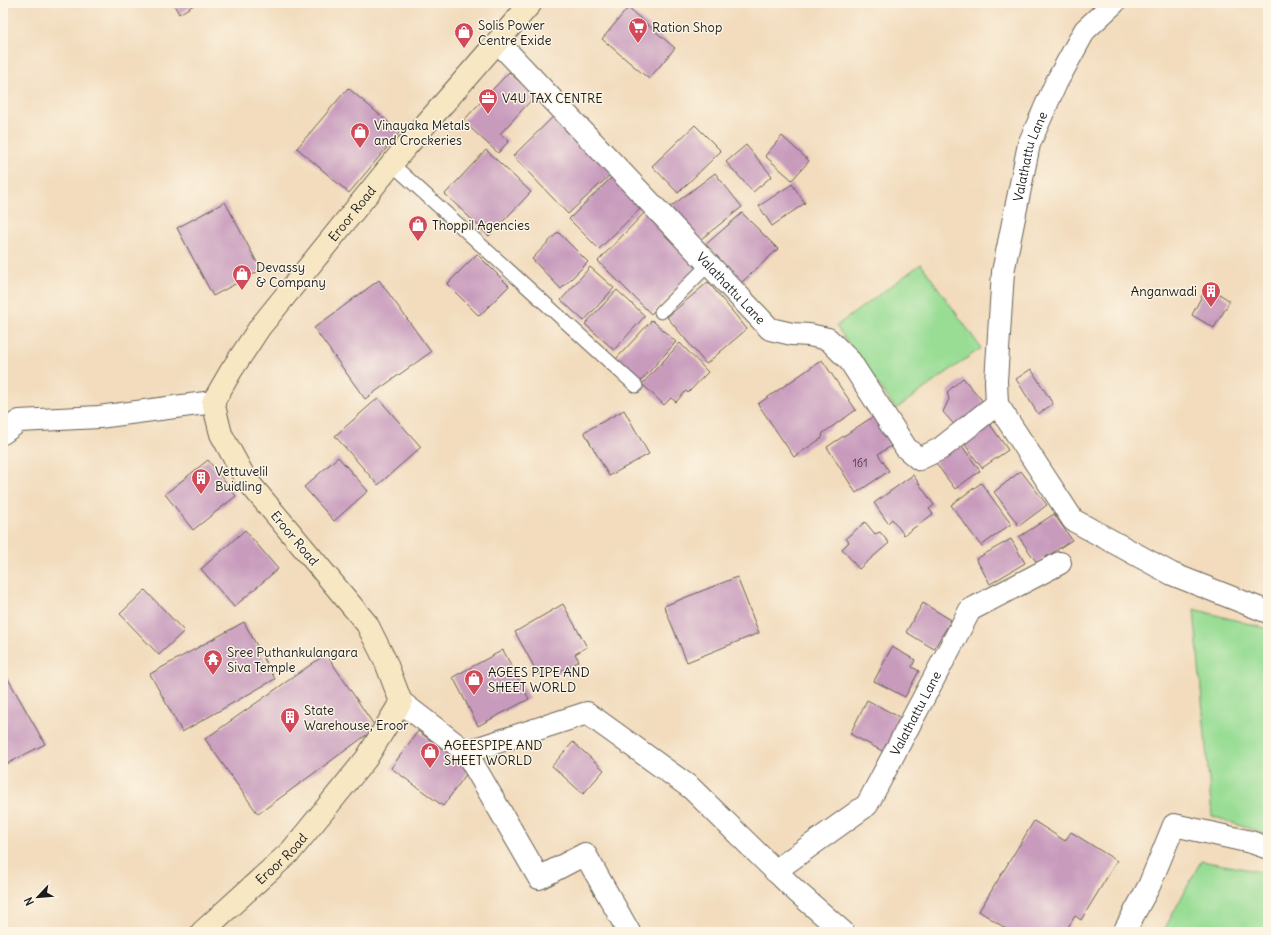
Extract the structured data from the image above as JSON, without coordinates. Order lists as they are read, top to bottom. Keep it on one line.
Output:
{"streets":{"main road":["Eroor Road"],"street":["Valathattu Lane"]},"crossings":[["Valathattu Lane","Eroor Road"]],"places":{"supermarket":["Ration Shop"],"shop":["Solis Power Centre Exide","Vinayaka Metals and Crockeries","Thoppil Agencies","Devassy & Company","AGEES PIPE AND SHEET WORLD","AGEESPIPE AND SHEET WORLD"],"office":["V4U TAX CENTRE"],"building":["Anganwadi","Vettuvelil Buidling","State Warehouse, Eroor"],"temple":["Sree Puthankulangara Siva Temple"]},"house_numbers":["161"],"north":"bottom left"}
